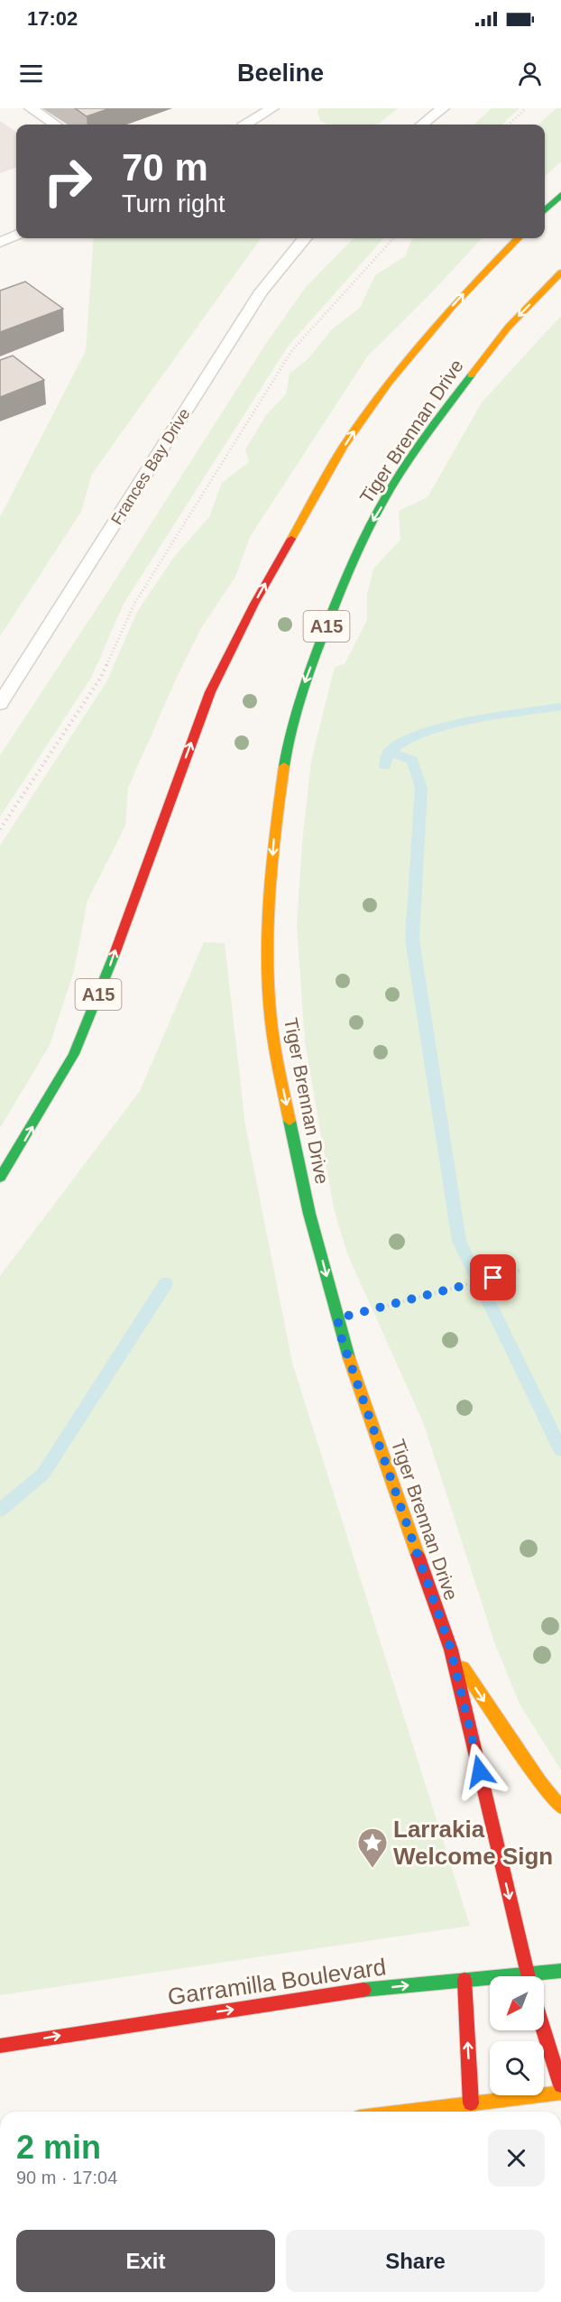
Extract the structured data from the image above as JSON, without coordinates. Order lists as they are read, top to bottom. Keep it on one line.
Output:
{"streets":{"main road":["Tiger Brennan Drive","A15","Garramilla Boulevard"],"lane":["Frances Bay Drive"]},"one_way":["Garramilla Boulevard"],"places":{"place":["Larrakia Welcome Sign"]},"north":"bottom left","page":{"status":"17:02","header":"Beeline","turn":["70 m","Turn right"],"heading":["2 min","90 m · 17:04"],"buttons":["Exit","Share"]}}
